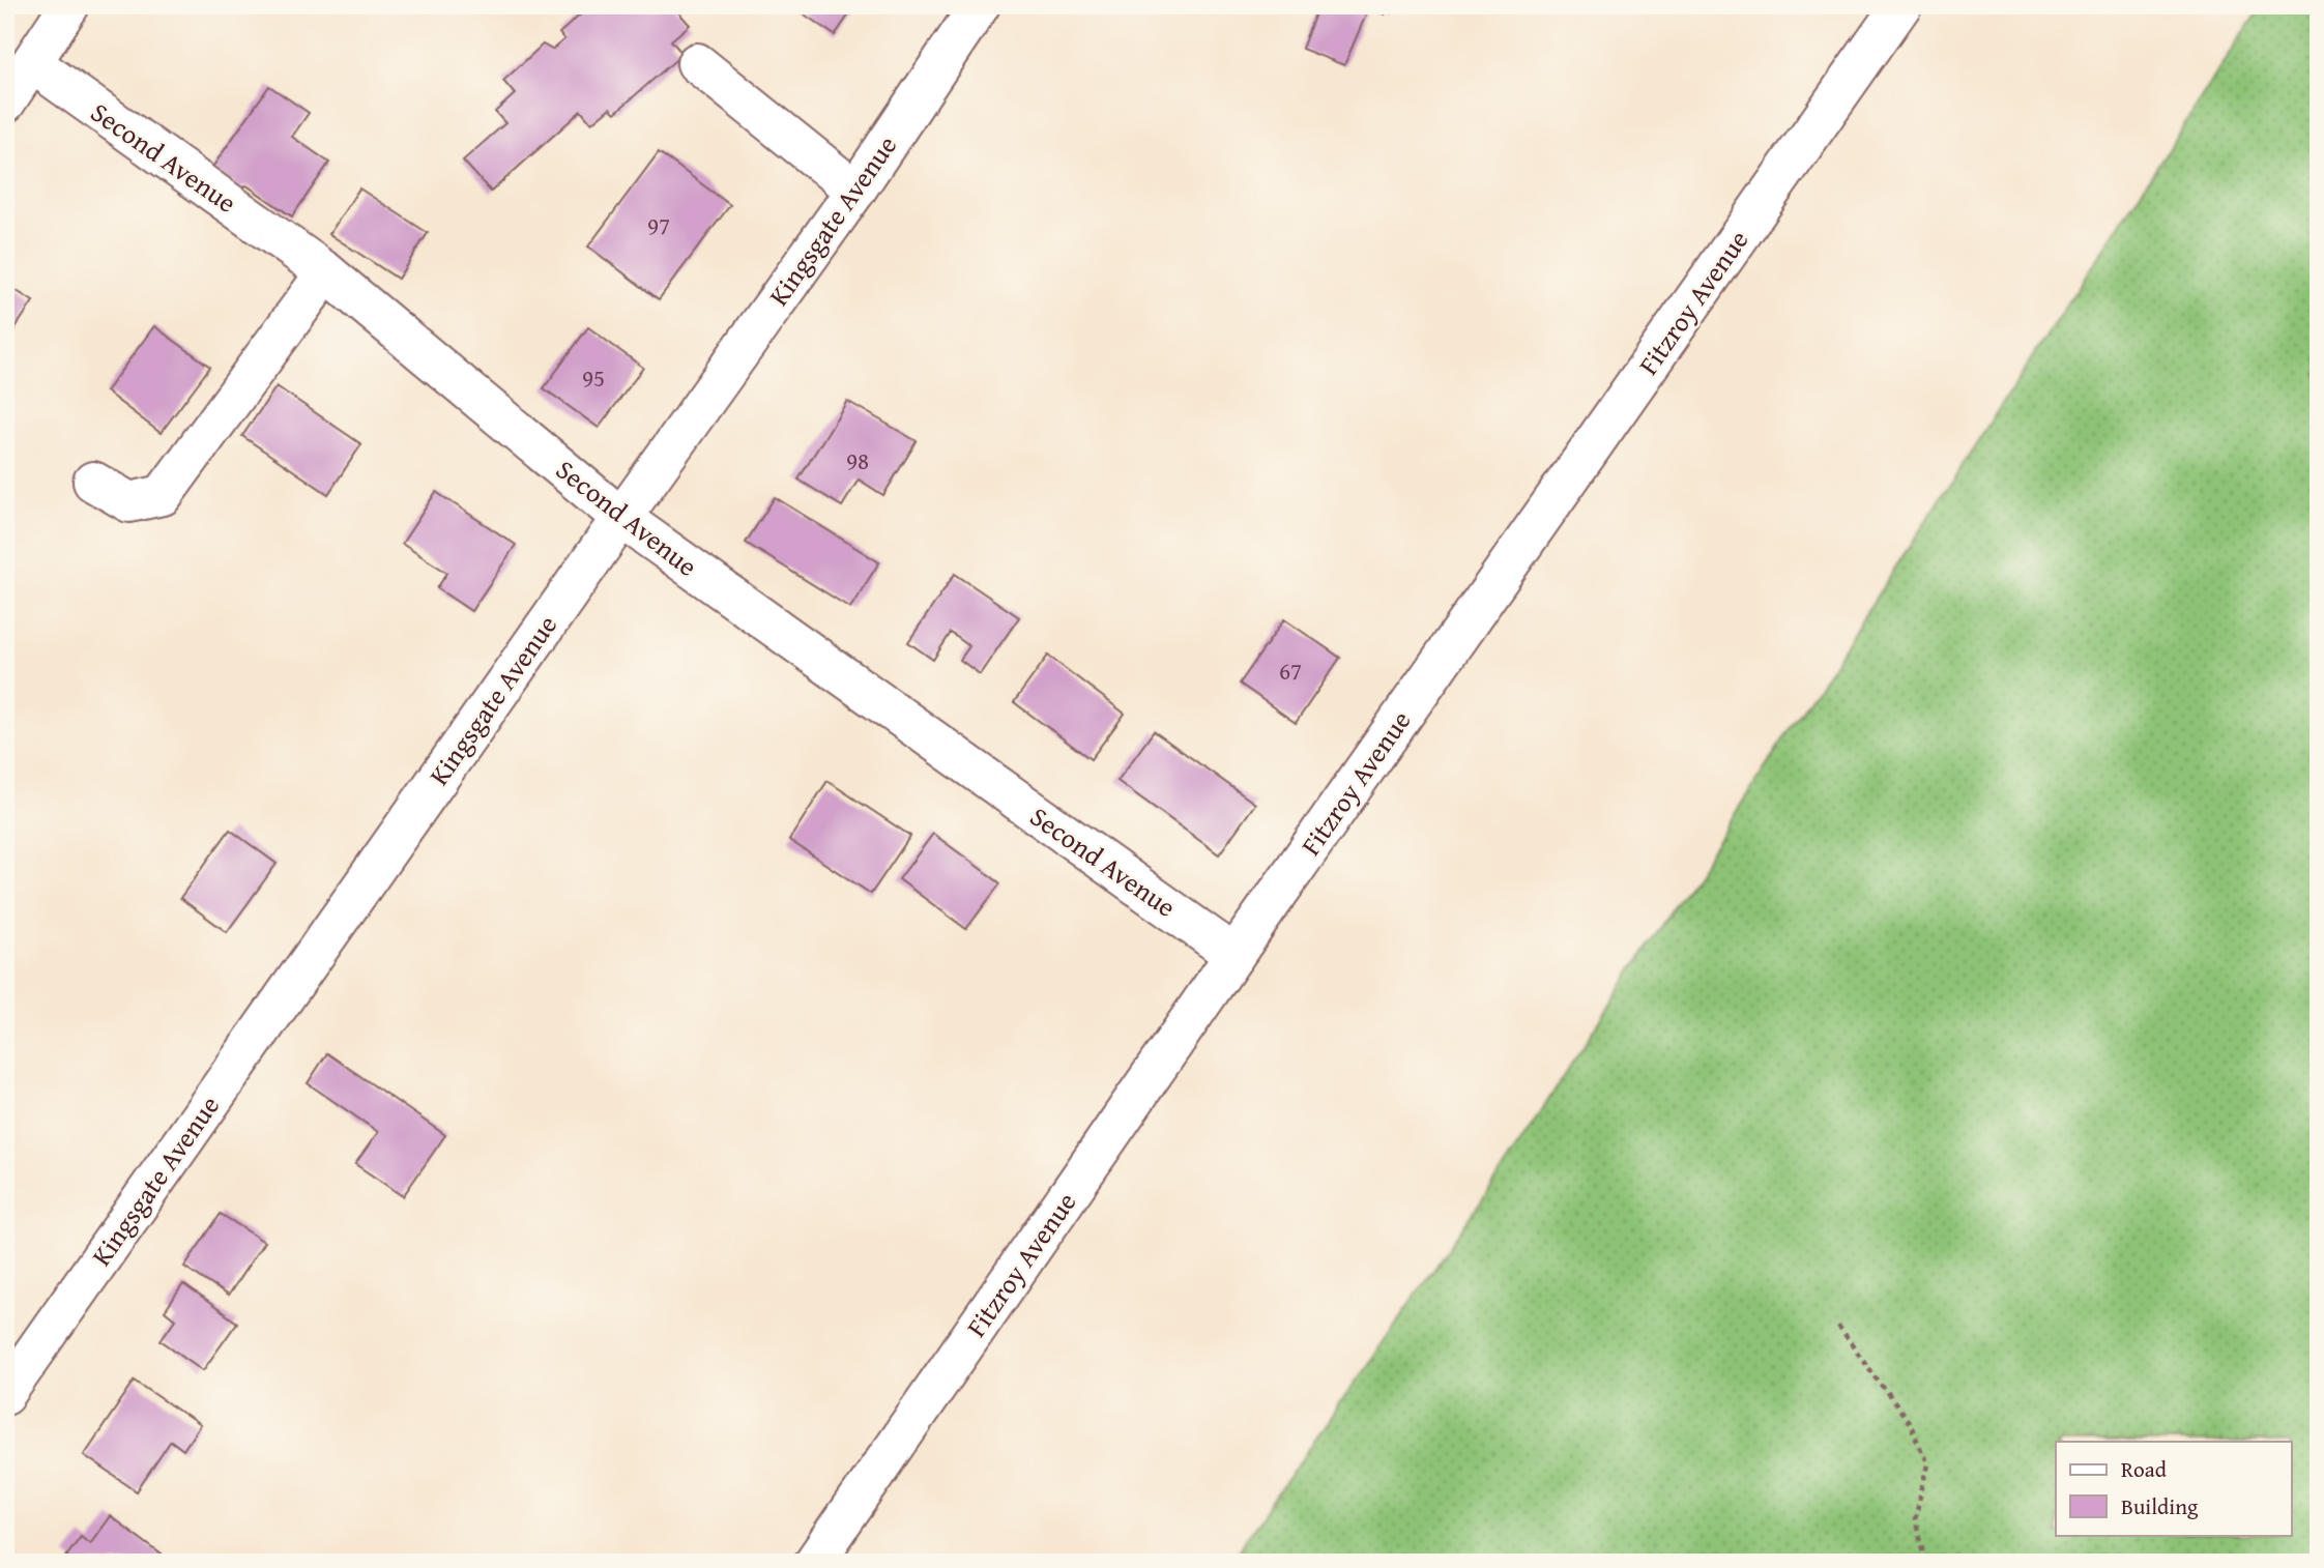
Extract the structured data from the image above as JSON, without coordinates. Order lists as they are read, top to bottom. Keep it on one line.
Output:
{"streets":{"street":["Second Avenue","Kingsgate Avenue","Fitzroy Avenue"]},"crossings":[["Second Avenue","Kingsgate Avenue"],["Second Avenue","Fitzroy Avenue"]],"house_numbers":["97","95","98","67"],"legend":["Road","Building"]}
